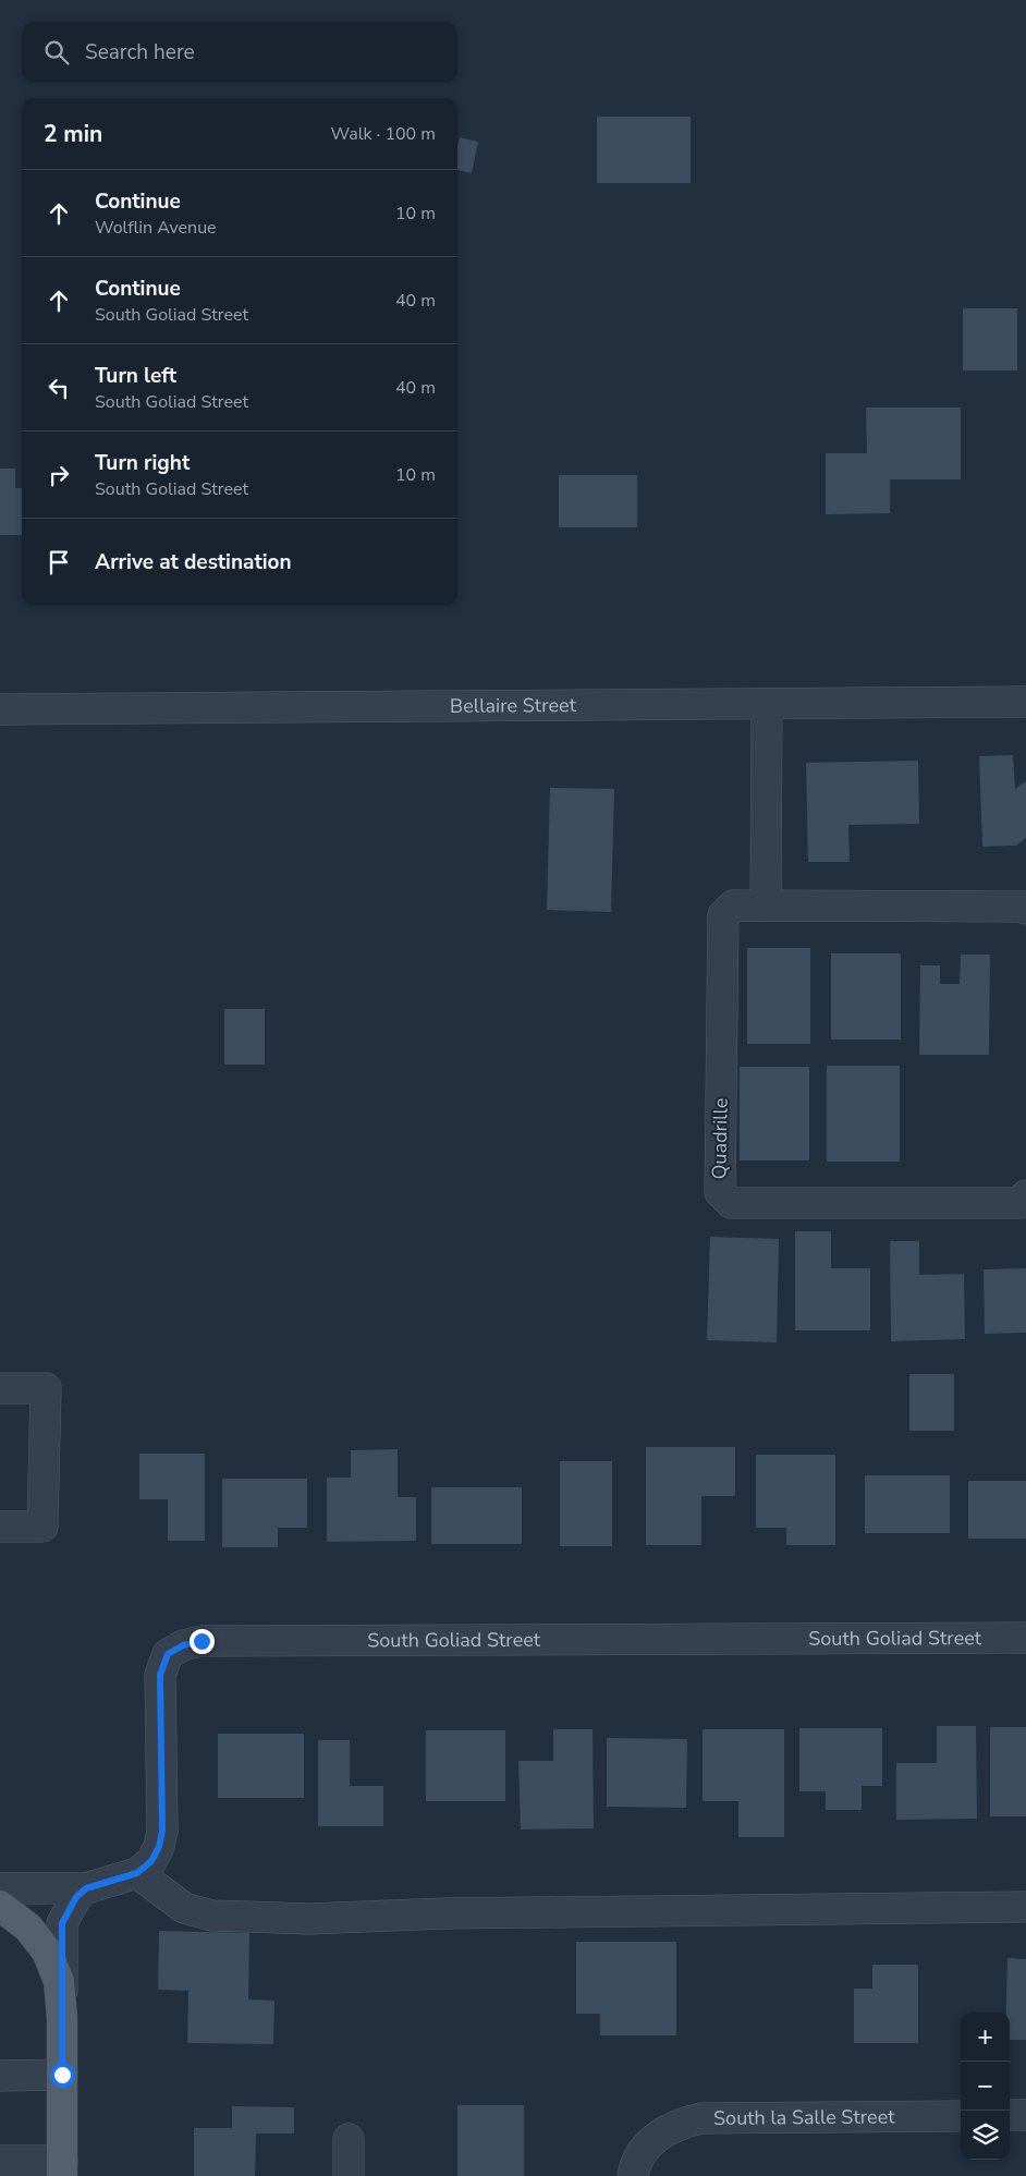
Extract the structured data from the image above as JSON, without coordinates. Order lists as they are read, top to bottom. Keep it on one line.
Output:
{"streets":{"street":["Bellaire Street","Quadrille","South Goliad Street","South la Salle Street"]},"page":{"search":"Search here","heading":["2 min","Walk · 100 m"],"list":[["Continue","Wolflin Avenue","10 m"],["Continue","South Goliad Street","40 m"],["Turn left","South Goliad Street","40 m"],["Turn right","South Goliad Street","10 m"],"Arrive at destination"],"map_buttons":["+","−"]}}
